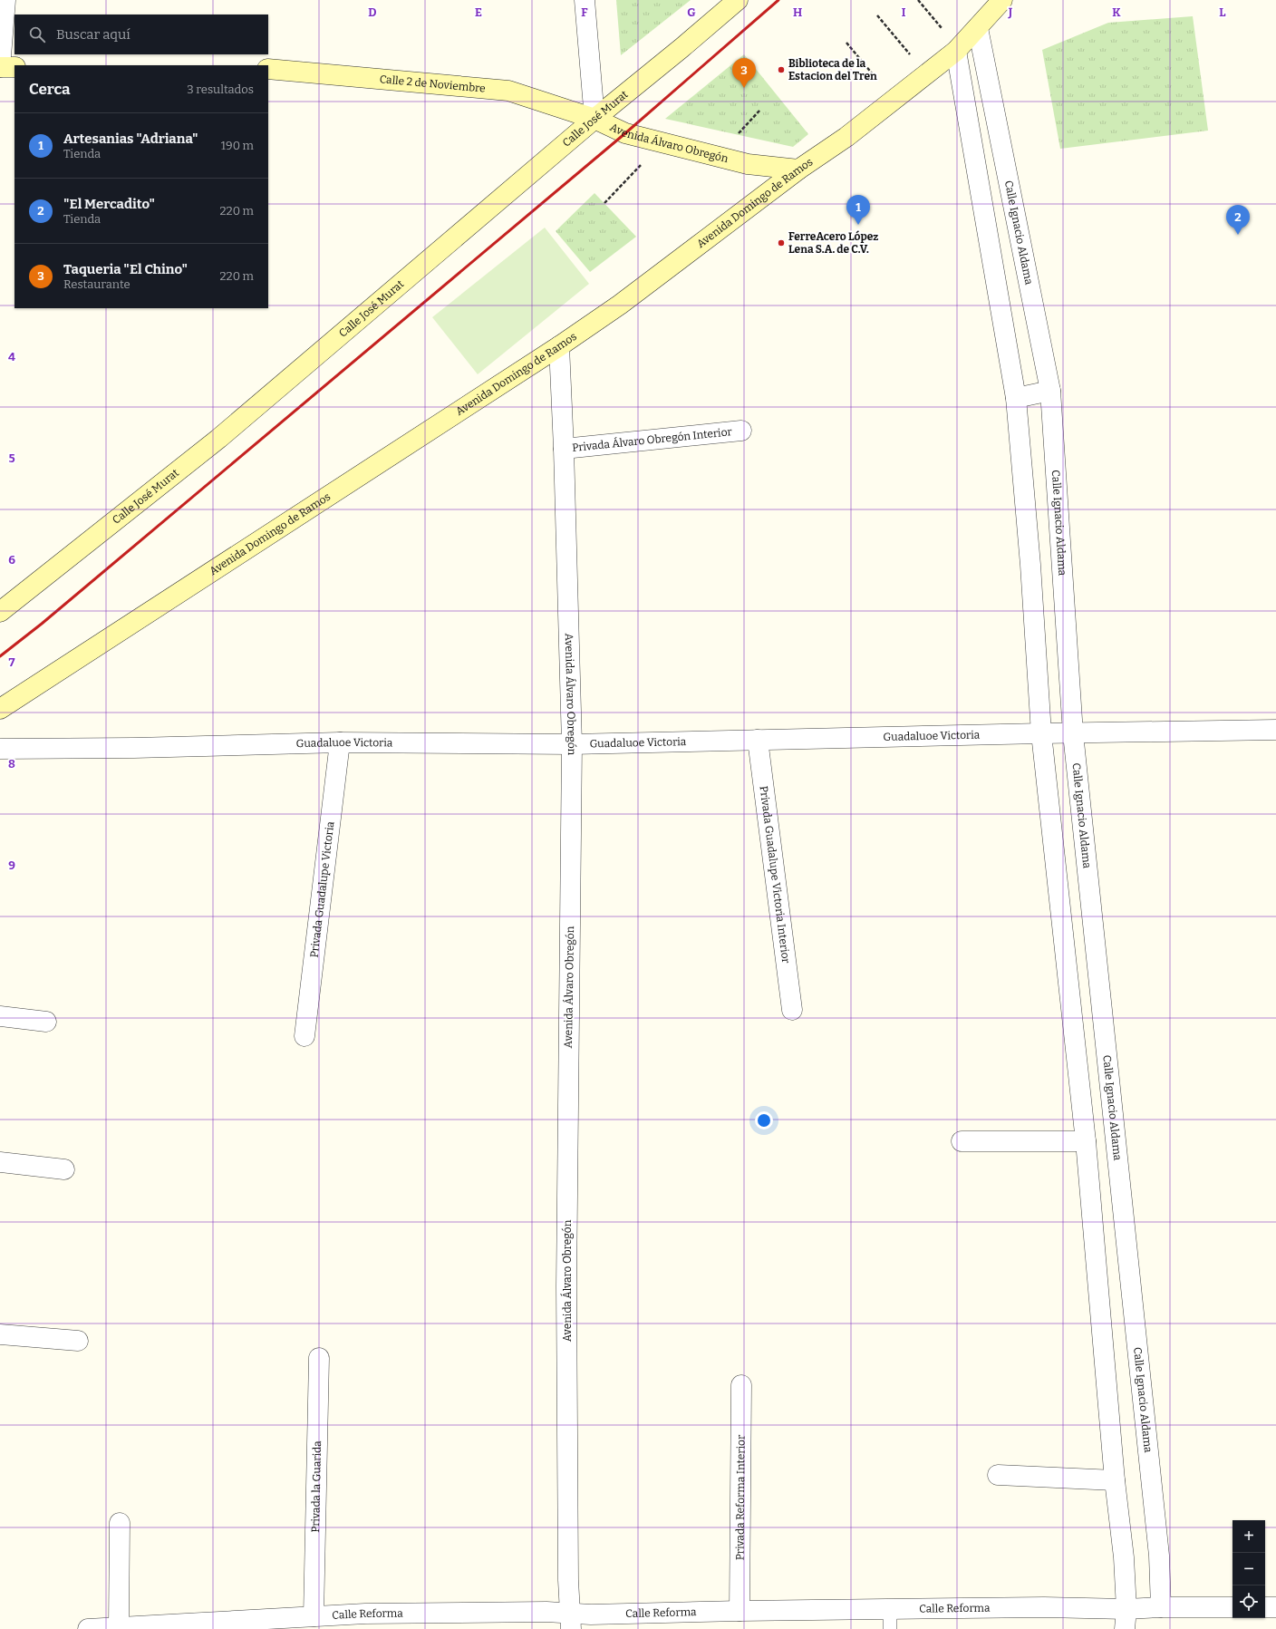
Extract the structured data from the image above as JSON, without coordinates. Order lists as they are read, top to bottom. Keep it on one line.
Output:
{"streets":{"street":["Calle 2 de Noviembre","Calle José Murat","Avenida Álvaro Obregón","Avenida Domingo de Ramos","Calle Ignacio Aldama","Privada Álvaro Obregón Interior","Guadaluoe Victoria","Privada Guadalupe Victoria Interior","Privada Guadalupe Victoria","Privada la Guarida","Privada Reforma Interior","Calle Reforma"]},"crossings":[["Calle 2 de Noviembre","Calle José Murat"],["Calle 2 de Noviembre","Avenida Álvaro Obregón"],["Calle José Murat","Avenida Álvaro Obregón"],["Avenida Álvaro Obregón","Avenida Domingo de Ramos"],["Avenida Álvaro Obregón","Privada Álvaro Obregón Interior"],["Avenida Álvaro Obregón","Guadaluoe Victoria"],["Avenida Álvaro Obregón","Calle Reforma"],["Avenida Domingo de Ramos","Calle Ignacio Aldama"],["Calle Ignacio Aldama","Guadaluoe Victoria"],["Calle Ignacio Aldama","Calle Reforma"],["Guadaluoe Victoria","Privada Guadalupe Victoria Interior"],["Guadaluoe Victoria","Privada Guadalupe Victoria"],["Privada la Guarida","Calle Reforma"],["Privada Reforma Interior","Calle Reforma"]],"places":["Biblioteca de la Estacion del Tren","FerreAcero López Lena S.A. de C.V."],"page":{"search":"Buscar aquí","pins":["3","1","2"],"heading":["Cerca","3 resultados"],"list":[{"mark":"1","name":"Artesanias \"Adriana\"","note":"Tienda","value":"190 m"},{"mark":"2","name":"\"El Mercadito\"","note":"Tienda","value":"220 m"},{"mark":"3","name":"Taqueria \"El Chino\"","note":"Restaurante","value":"220 m"}],"map_buttons":["+","−"]},"grid":{"columns":["D","E","F","G","H","I","J","K","L"],"rows":["4","5","6","7","8","9"]}}
